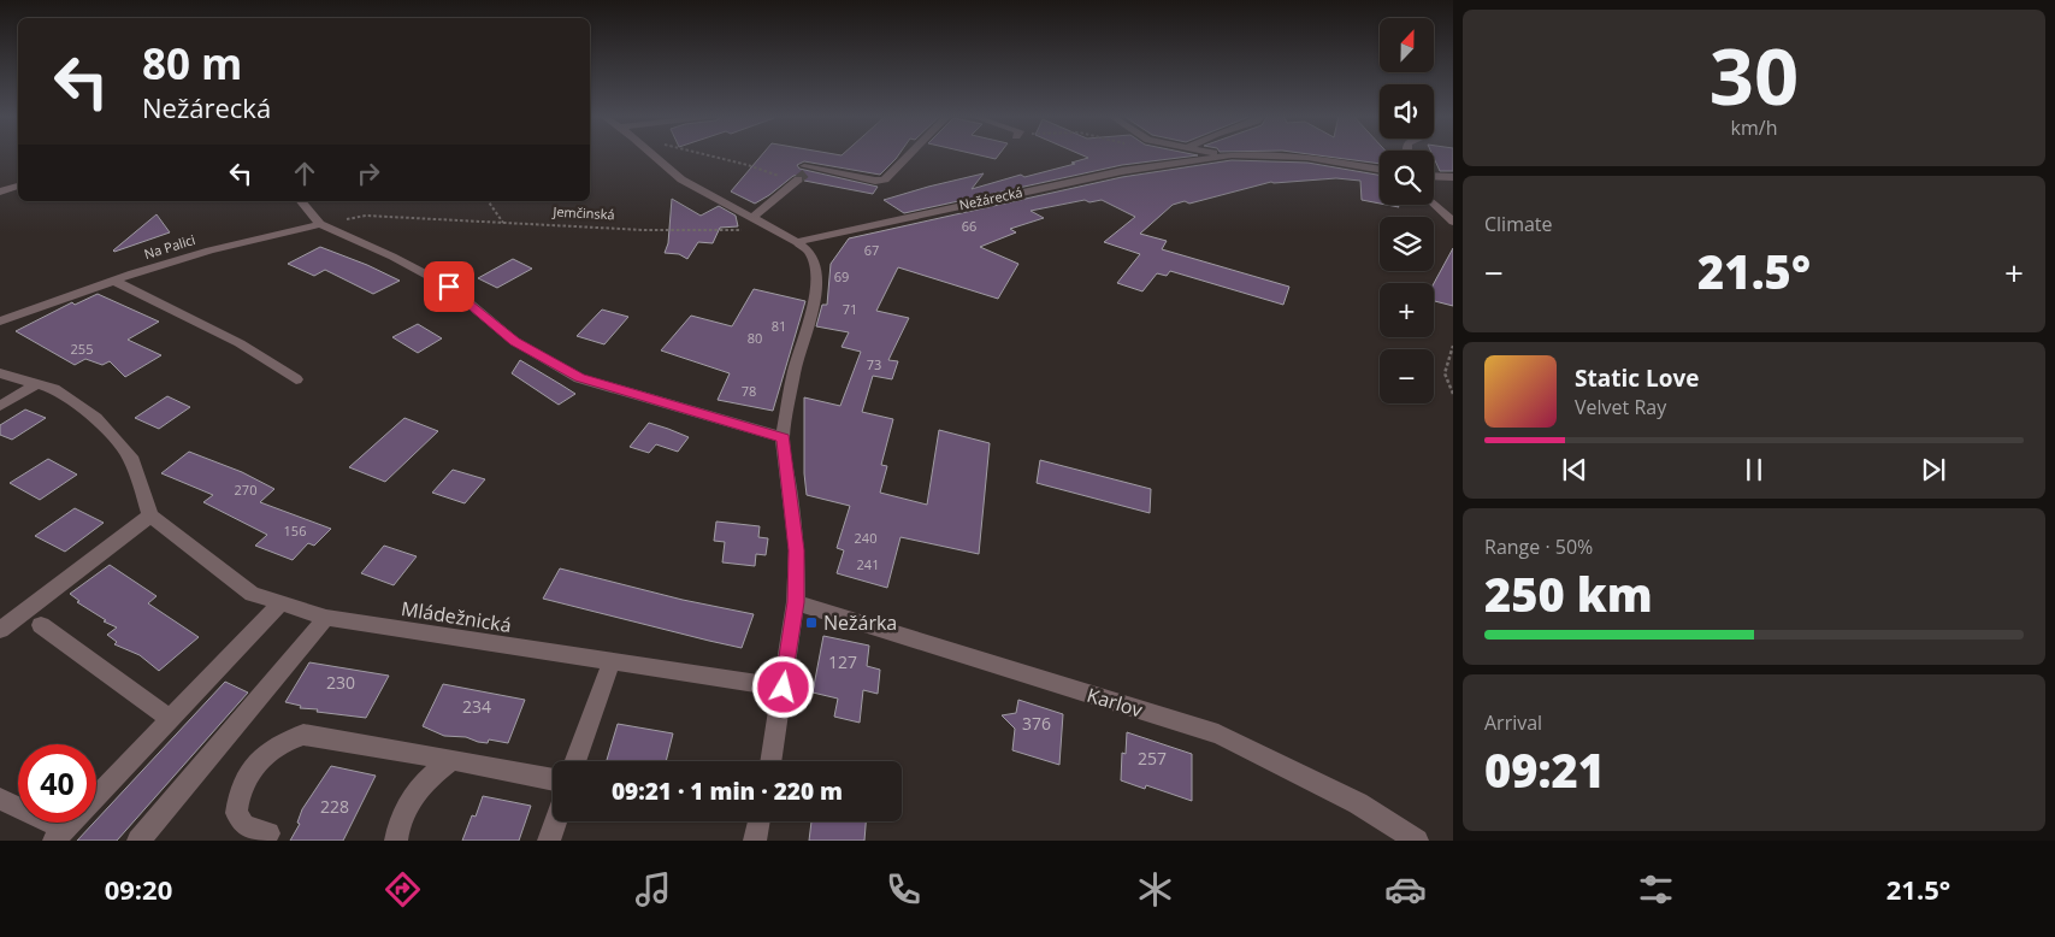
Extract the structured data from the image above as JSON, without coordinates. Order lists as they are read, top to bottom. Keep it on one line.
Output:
{"streets":{"street":["Nežárecká","Na Palici","Mládežnická","Karlov"],"path":["Jemčinská"]},"crossings":[["Jemčinská","Na Palici"]],"places":{"transit":["Nežárka"]},"house_numbers":["66","67","69","71","81","80","255","73","78","270","156","240","241","127","230","234","376","257","228"],"north":"top","page":{"tile":[["30","km/h"],"Climate",["Range · 50%","250 km"],["Arrival","09:21"]],"map_buttons":["+","−"],"turn":["80 m","Nežárecká"],"heat":["−","21.5°","+"],"song":["Static Love","Velvet Ray"],"limit":"40","trip":"09:21 · 1 min · 220 m","tabs":["09:20","21.5°"]}}
